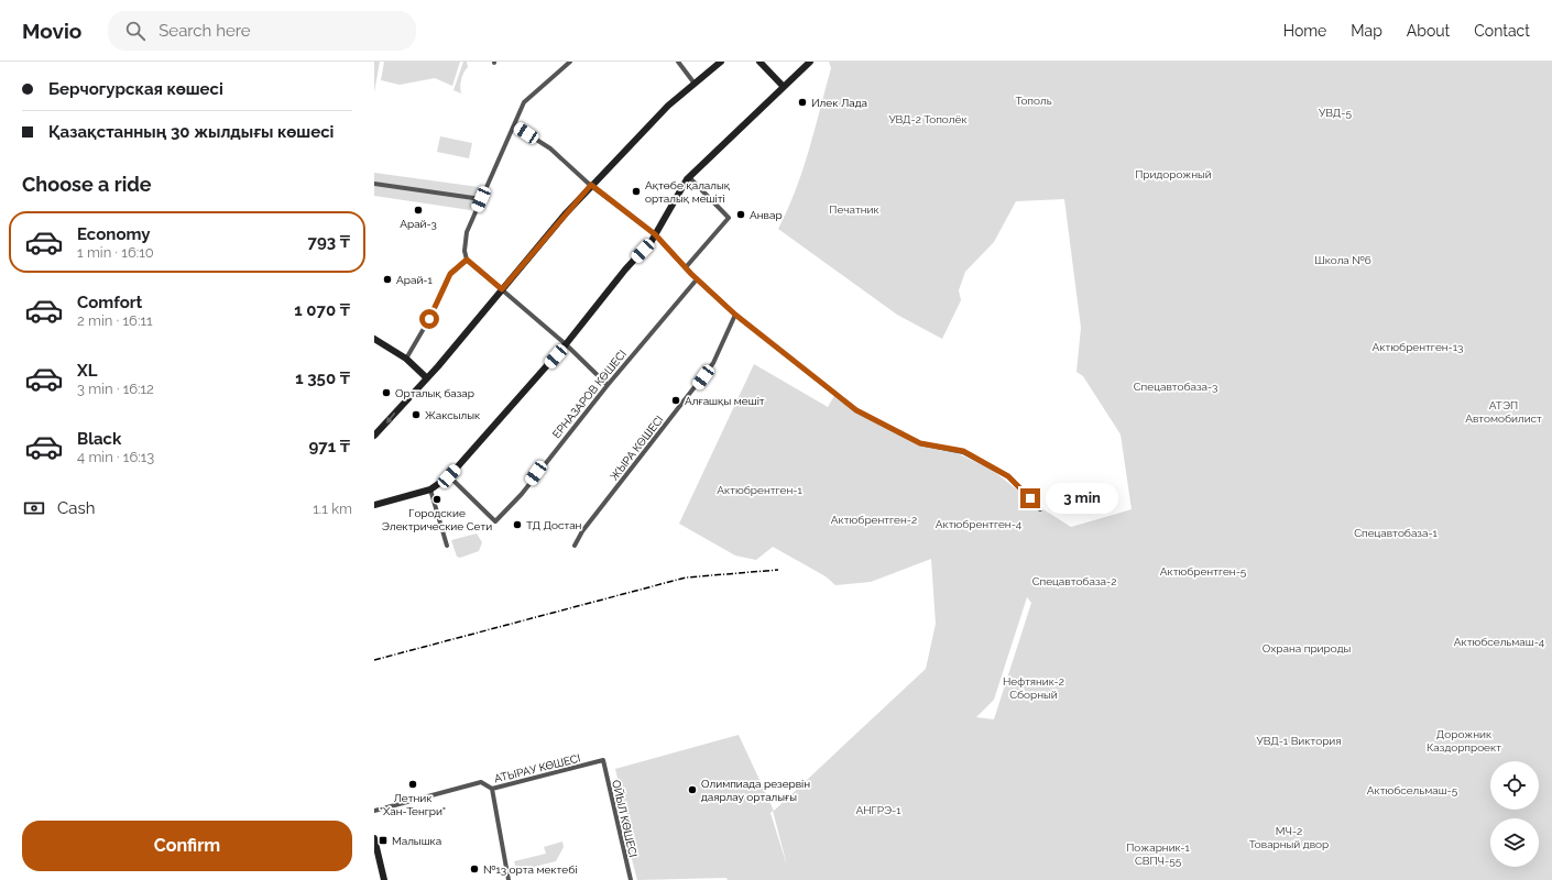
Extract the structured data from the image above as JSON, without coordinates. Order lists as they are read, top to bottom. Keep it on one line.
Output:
{"streets":{"street":["ЕРНАЗАРОВ КӨШЕСІ","ЖЫРА КӨШЕСІ","АТЫРАУ КӨШЕСІ","ОЙЫЛ КӨШЕСІ"]},"crossings":[["АТЫРАУ КӨШЕСІ","ОЙЫЛ КӨШЕСІ"]],"parks":["Тополь","УВД-5","УВД-2 Тополёк","Придорожный","Печатник","Школа №6","Актюбрентген-13","Спецавтобаза-3","АТЭП Автомобилист","Актюбрентген-1","Актюбрентген-2","Актюбрентген-4","Спецавтобаза-1","Актюбрентген-5","Спецавтобаза-2","Актюбсельмаш-4","Охрана природы","Нефтяник-2 Сборный","Дорожник Каздорпроект","УВД-1 Виктория","Актюбсельмаш-5","АНГРЭ-1","МЧ-2 Товарный двор","Пожарник-1 СВПЧ-55"],"places":{"other":["Илек Лада","Ақтөбе қалалық орталық мешіті","Арай-3","Анвар","Арай-1","Орталық базар","Алғашқы мешіт","Жаксылык","Городские Электрические Сети","ТД Достан","Летник \"Хан-Тенгри\"","Олимпиада резервін даярлау орталығы","№13 орта мектебі"],"transit":["Малышка"]},"page":{"header":"Movio","search":"Search here","nav":["Home","Map","About","Contact"],"banner":["Берчогурская көшесі","Қазақстанның 30 жылдығы көшесі"],"heading":"Choose a ride","list":[{"name":"Economy","note":"1 min · 16:10","value":"793 ₸"},{"name":"Comfort","note":"2 min · 16:11","value":"1 070 ₸"},{"name":"XL","note":"3 min · 16:12","value":"1 350 ₸"},{"name":"Black","note":"4 min · 16:13","value":"971 ₸"}],"bubble":"3 min","pay":["Cash","1.1 km"],"buttons":"Confirm"}}
